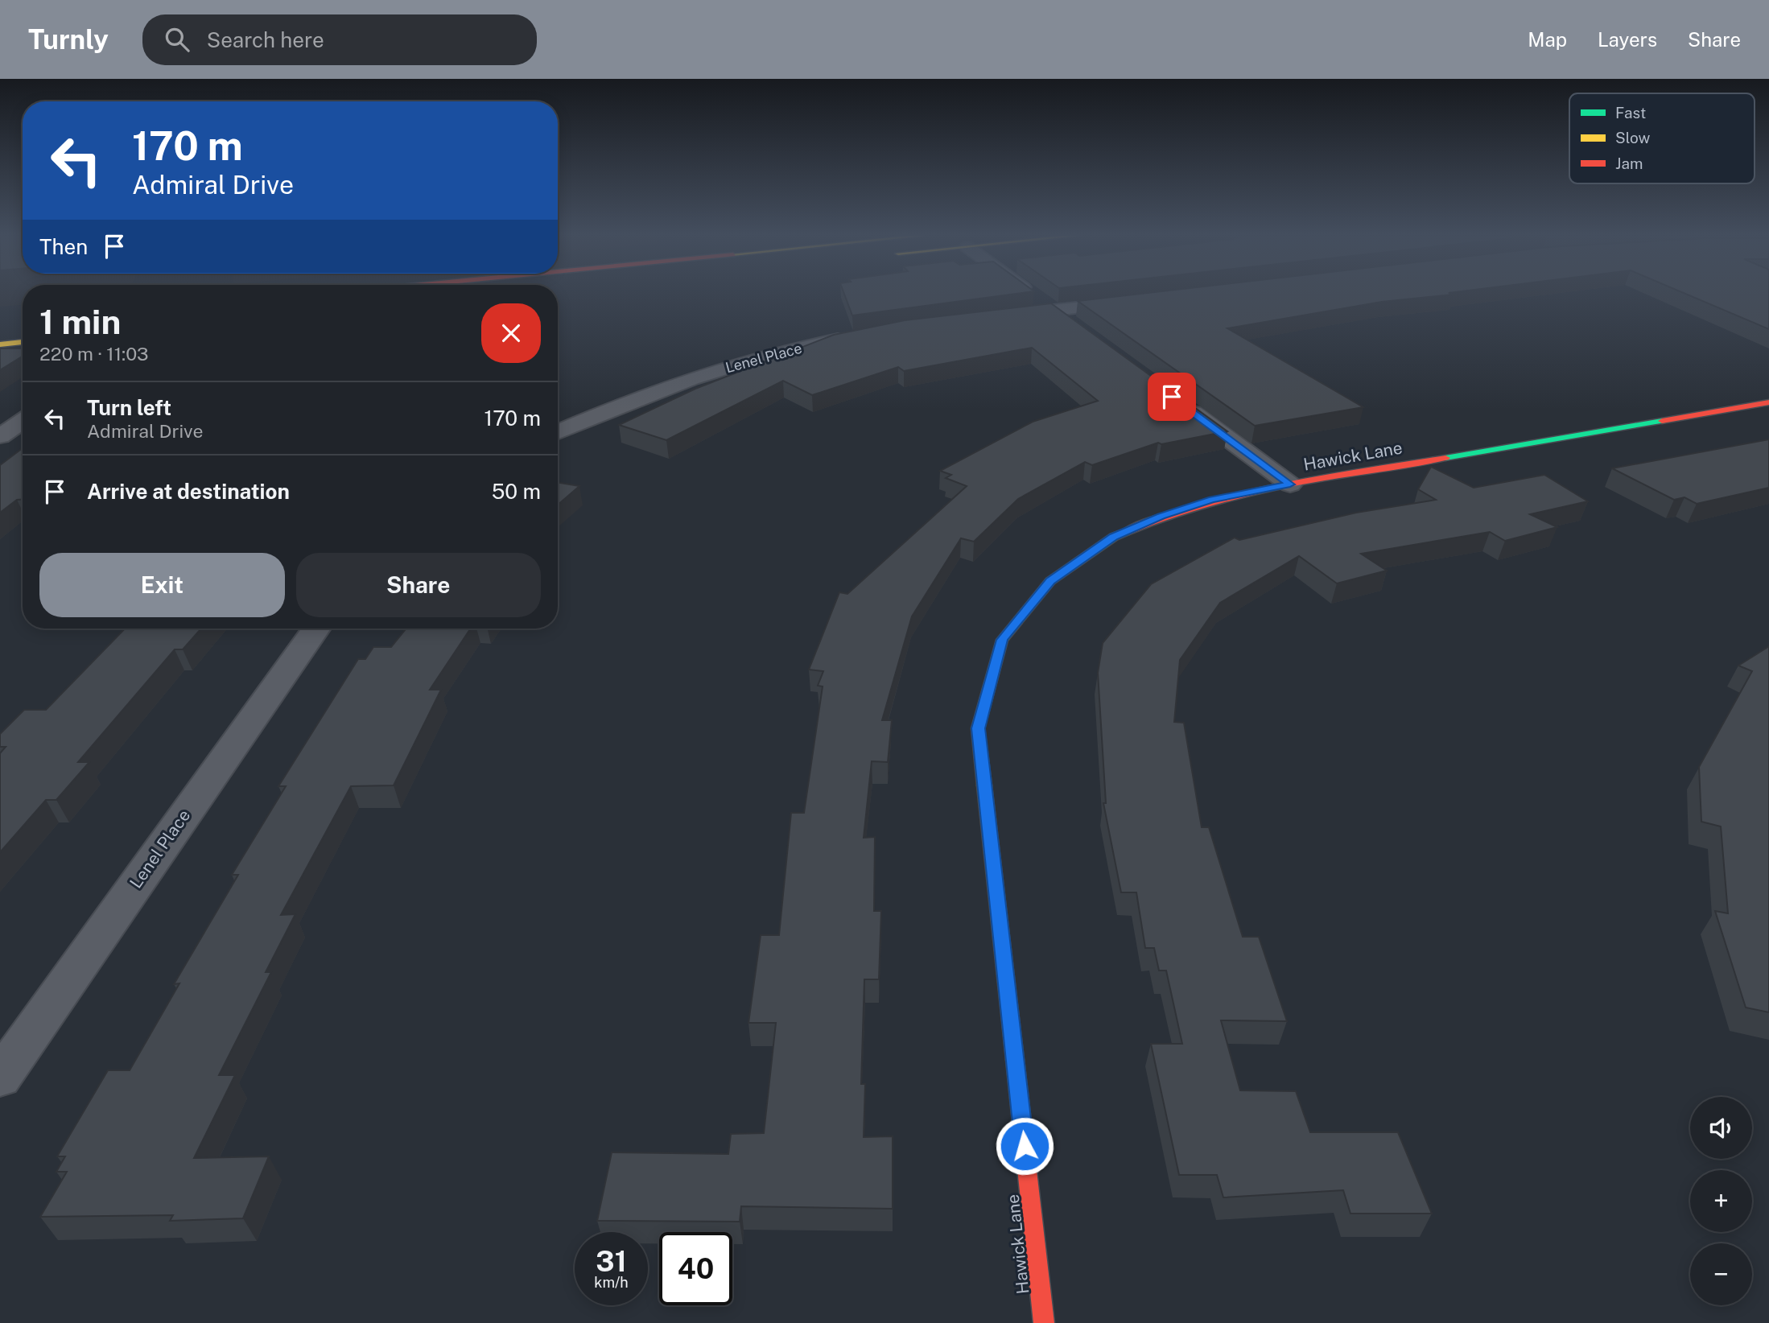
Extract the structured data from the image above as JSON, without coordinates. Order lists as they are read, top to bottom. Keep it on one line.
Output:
{"streets":{"street":["Lenel Place","Hawick Lane"]},"legend":["Fast","Slow","Jam"],"page":{"header":"Turnly","search":"Search here","nav":["Map","Layers","Share"],"turn":["170 m","Admiral Drive"],"then":"Then","heading":["1 min","220 m · 11:03"],"list":[{"name":"Turn left","note":"Admiral Drive","value":"170 m"},{"name":"Arrive at destination","value":"50 m"}],"buttons":["Exit","Share"],"map_buttons":["+","−"],"speed":"31 km/h","limit":"40"}}
